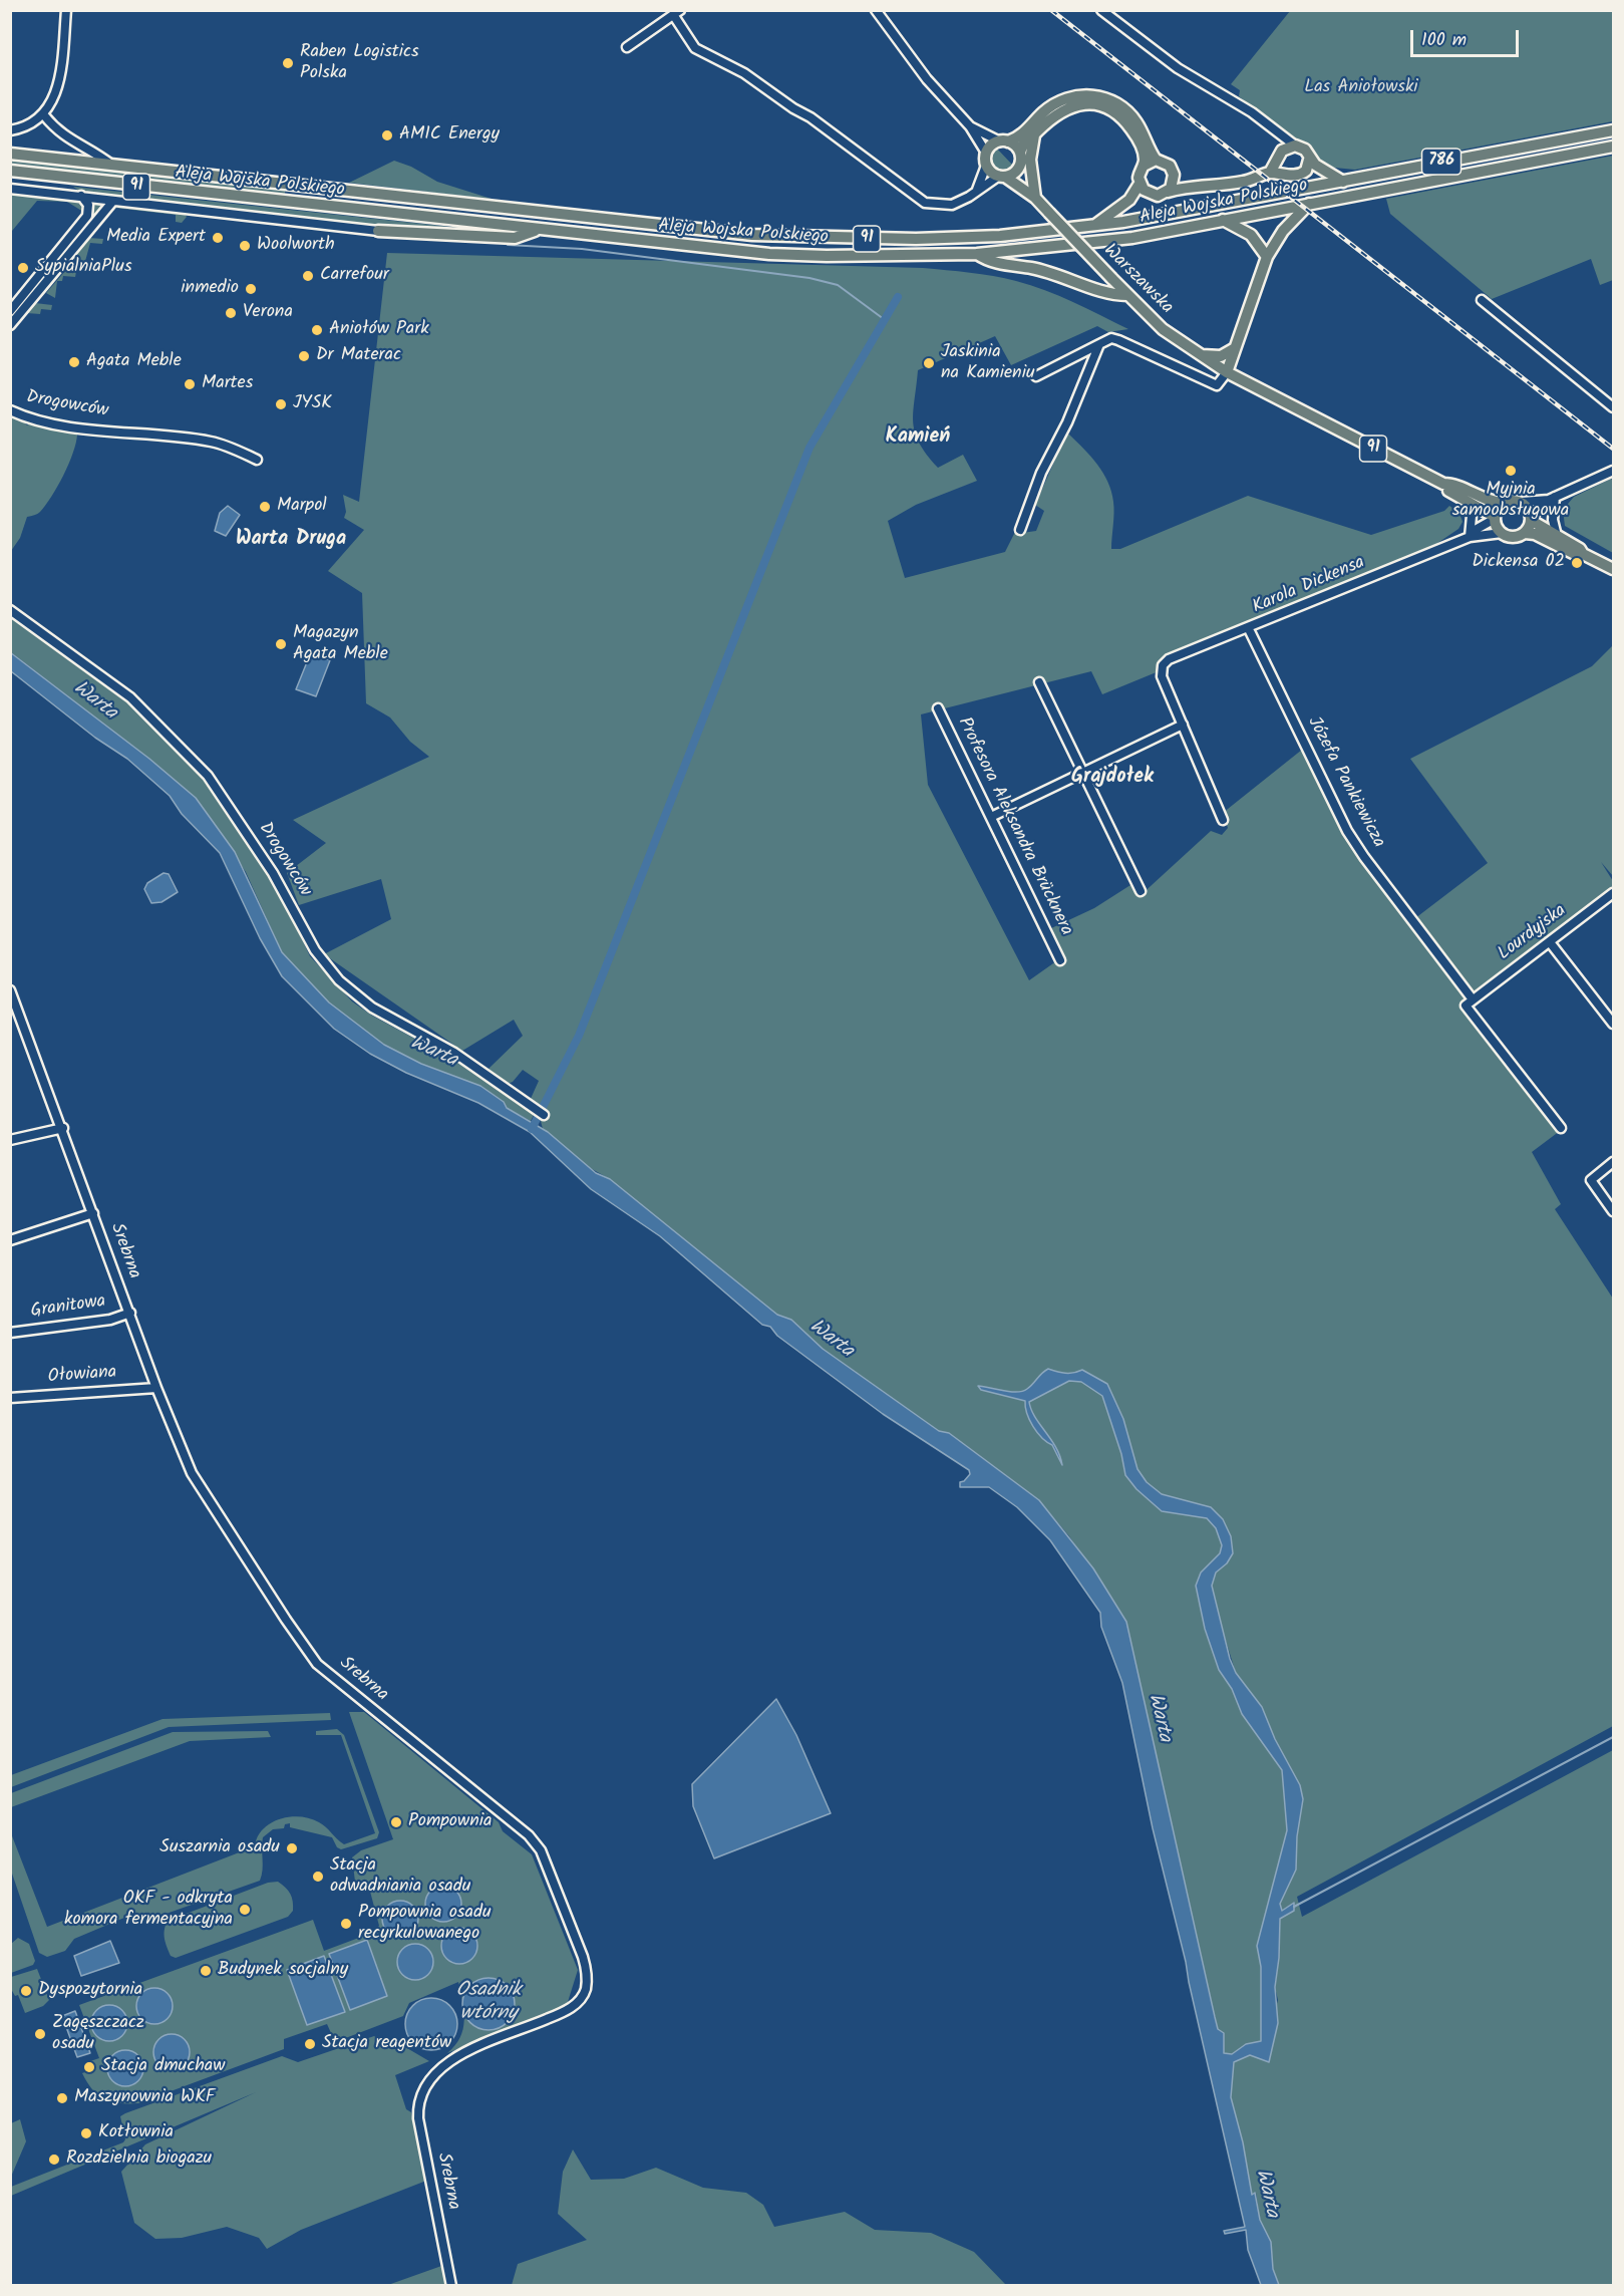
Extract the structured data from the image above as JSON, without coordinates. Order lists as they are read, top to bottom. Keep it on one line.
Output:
{"streets":{"main road":["786","Aleja Wojska Polskiego","91","Warszawska"],"street":["Drogowców","Karola Dickensa","Józefa Pankiewicza","Profesora Aleksandra Brücknera","Lourdyjska","Srebrna","Granitowa","Ołowiana"]},"crossings":[["91","Warszawska"],["91","Karola Dickensa"],["Warszawska","Karola Dickensa"],["Karola Dickensa","Józefa Pankiewicza"],["Józefa Pankiewicza","Lourdyjska"],["Srebrna","Granitowa"],["Srebrna","Ołowiana"]],"districts":["Kamień","Warta Druga","Grajdołek"],"water":["Warta","Osadnik wtórny"],"parks":["Las Aniołowski"],"places":["Raben Logistics Polska","AMIC Energy","Media Expert","Woolworth","SypialniaPlus","Carrefour","inmedio","Verona","Aniołów Park","Dr Materac","Agata Meble","Jaskinia na Kamieniu","Martes","JYSK","Myjnia samoobsługowa","Marpol","Dickensa 02","Magazyn Agata Meble","Pompownia","Suszarnia osadu","Stacja odwadniania osadu","OKF - odkryta komora fermentacyjna","Pompownia osadu recyrkulowanego","Budynek socjalny","Dyspozytornia","Zagęszczacz osadu","Stacja reagentów","Stacja dmuchaw","Maszynownia WKF","Kotłownia","Rozdzielnia biogazu"],"scale_bar":"100 m"}
